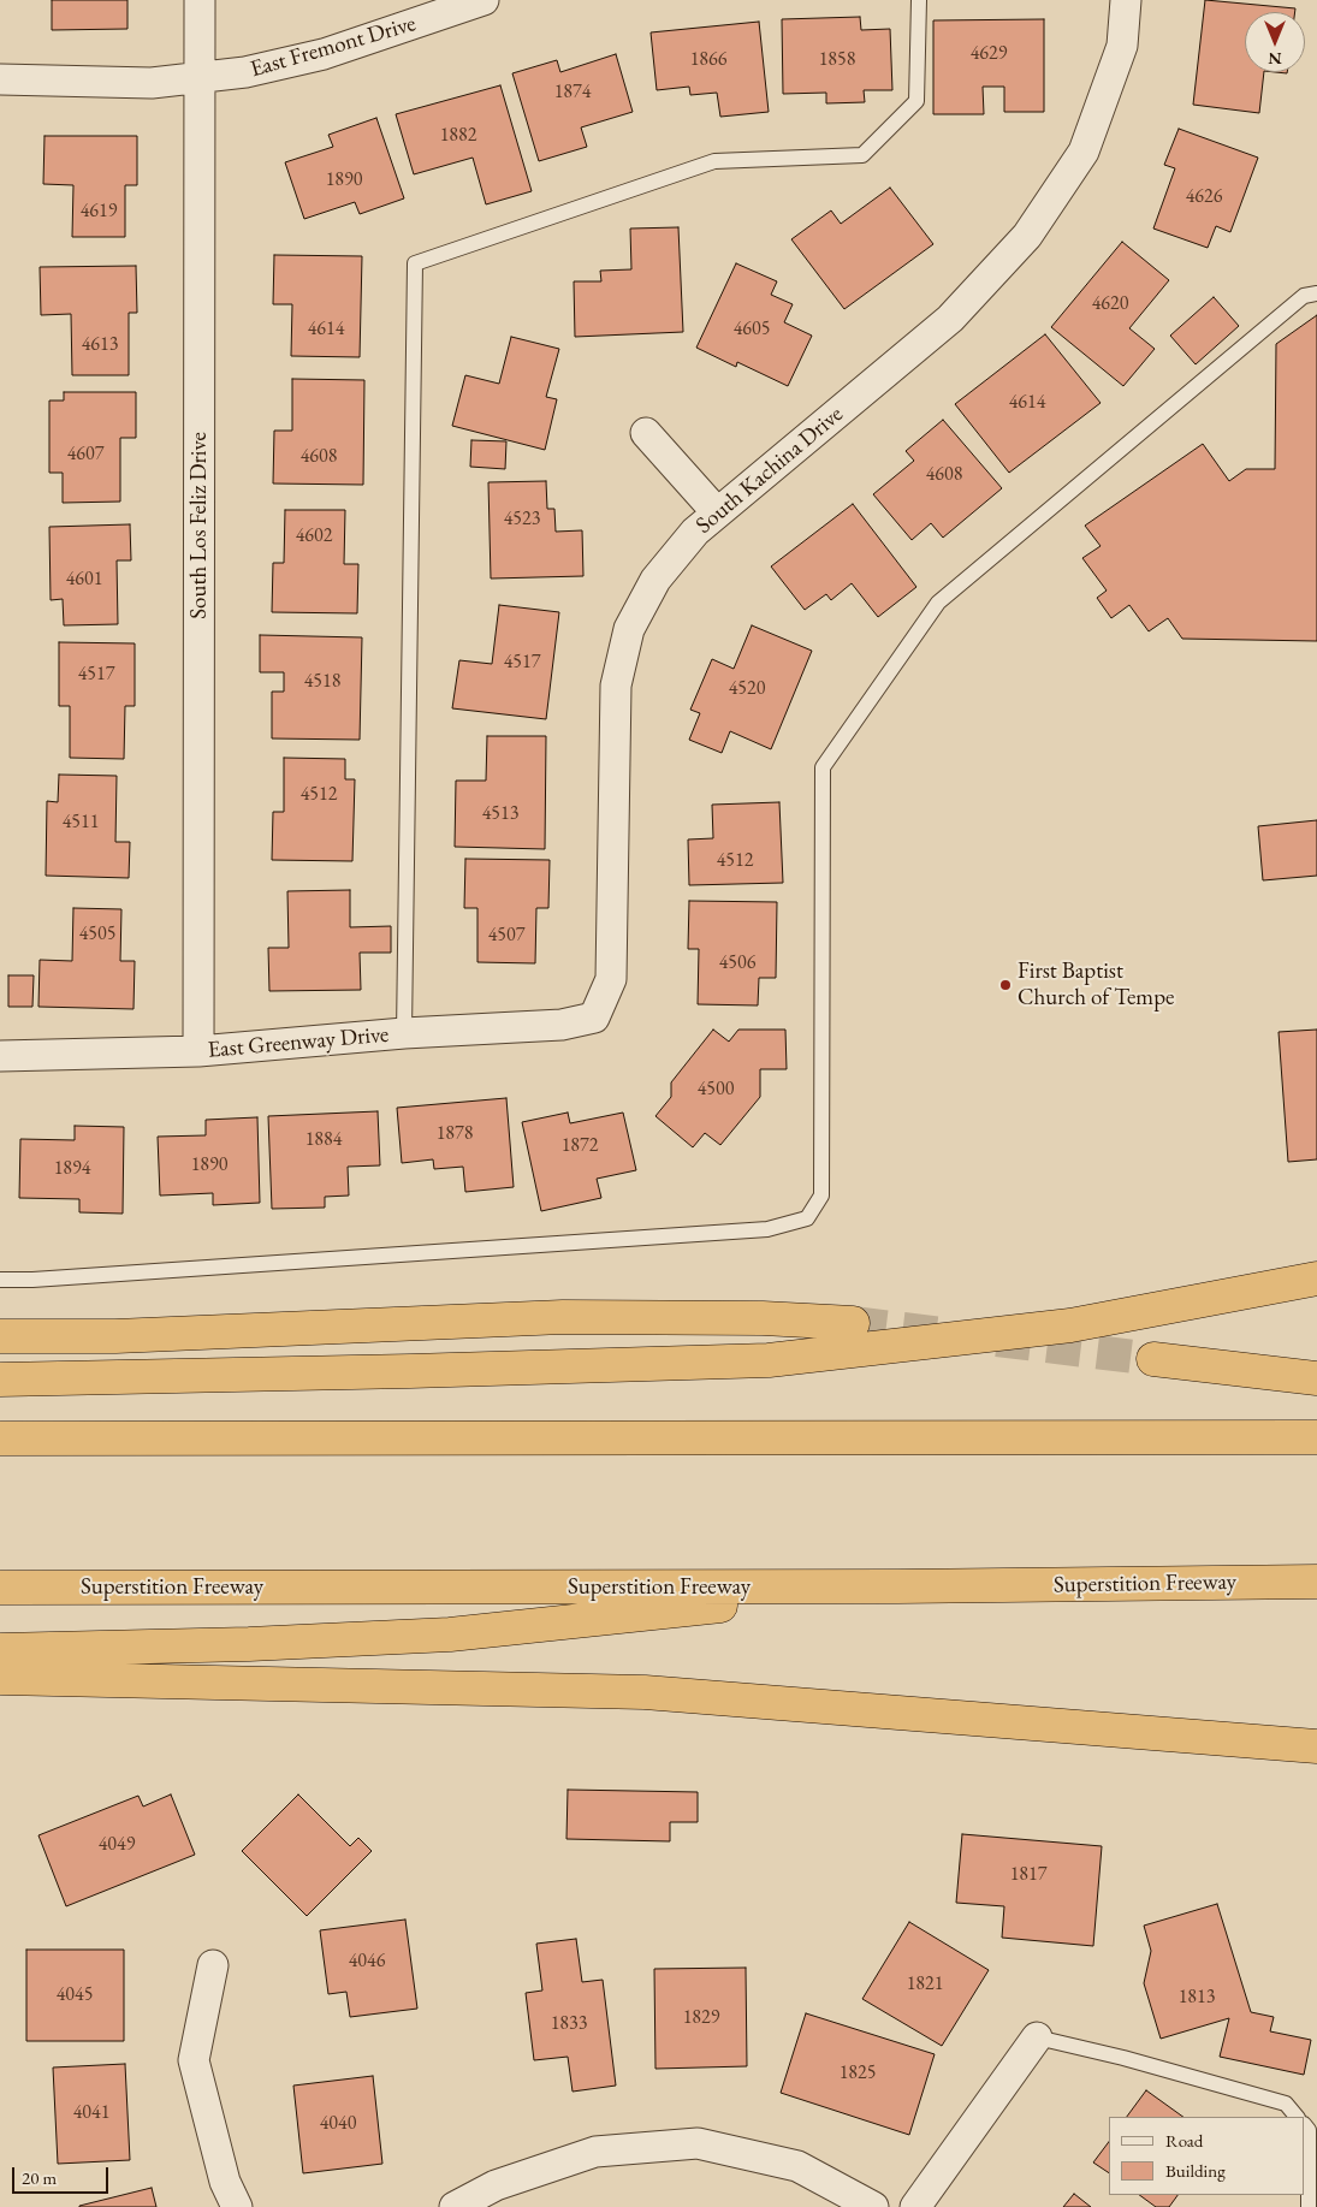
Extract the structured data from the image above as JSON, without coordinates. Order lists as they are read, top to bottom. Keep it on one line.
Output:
{"streets":{"highway":["Superstition Freeway"],"street":["East Fremont Drive","South Kachina Drive","South Los Feliz Drive","East Greenway Drive"]},"crossings":[["East Fremont Drive","South Los Feliz Drive"],["South Kachina Drive","East Greenway Drive"],["South Los Feliz Drive","East Greenway Drive"]],"places":["First Baptist Church of Tempe"],"house_numbers":["4629","1866","1858","1874","1882","1890","4626","4619","4620","4614","4605","4613","4614","4607","4608","4608","4523","4602","4601","4517","4517","4518","4520","4512","4513","4511","4512","4505","4507","4506","4500","1878","1884","1872","1890","1894","4049","1817","4046","1821","4045","1813","1829","1833","1825","4041","4040"],"legend":["Road","Building"],"scale_bar":"20 m","north":"bottom"}
